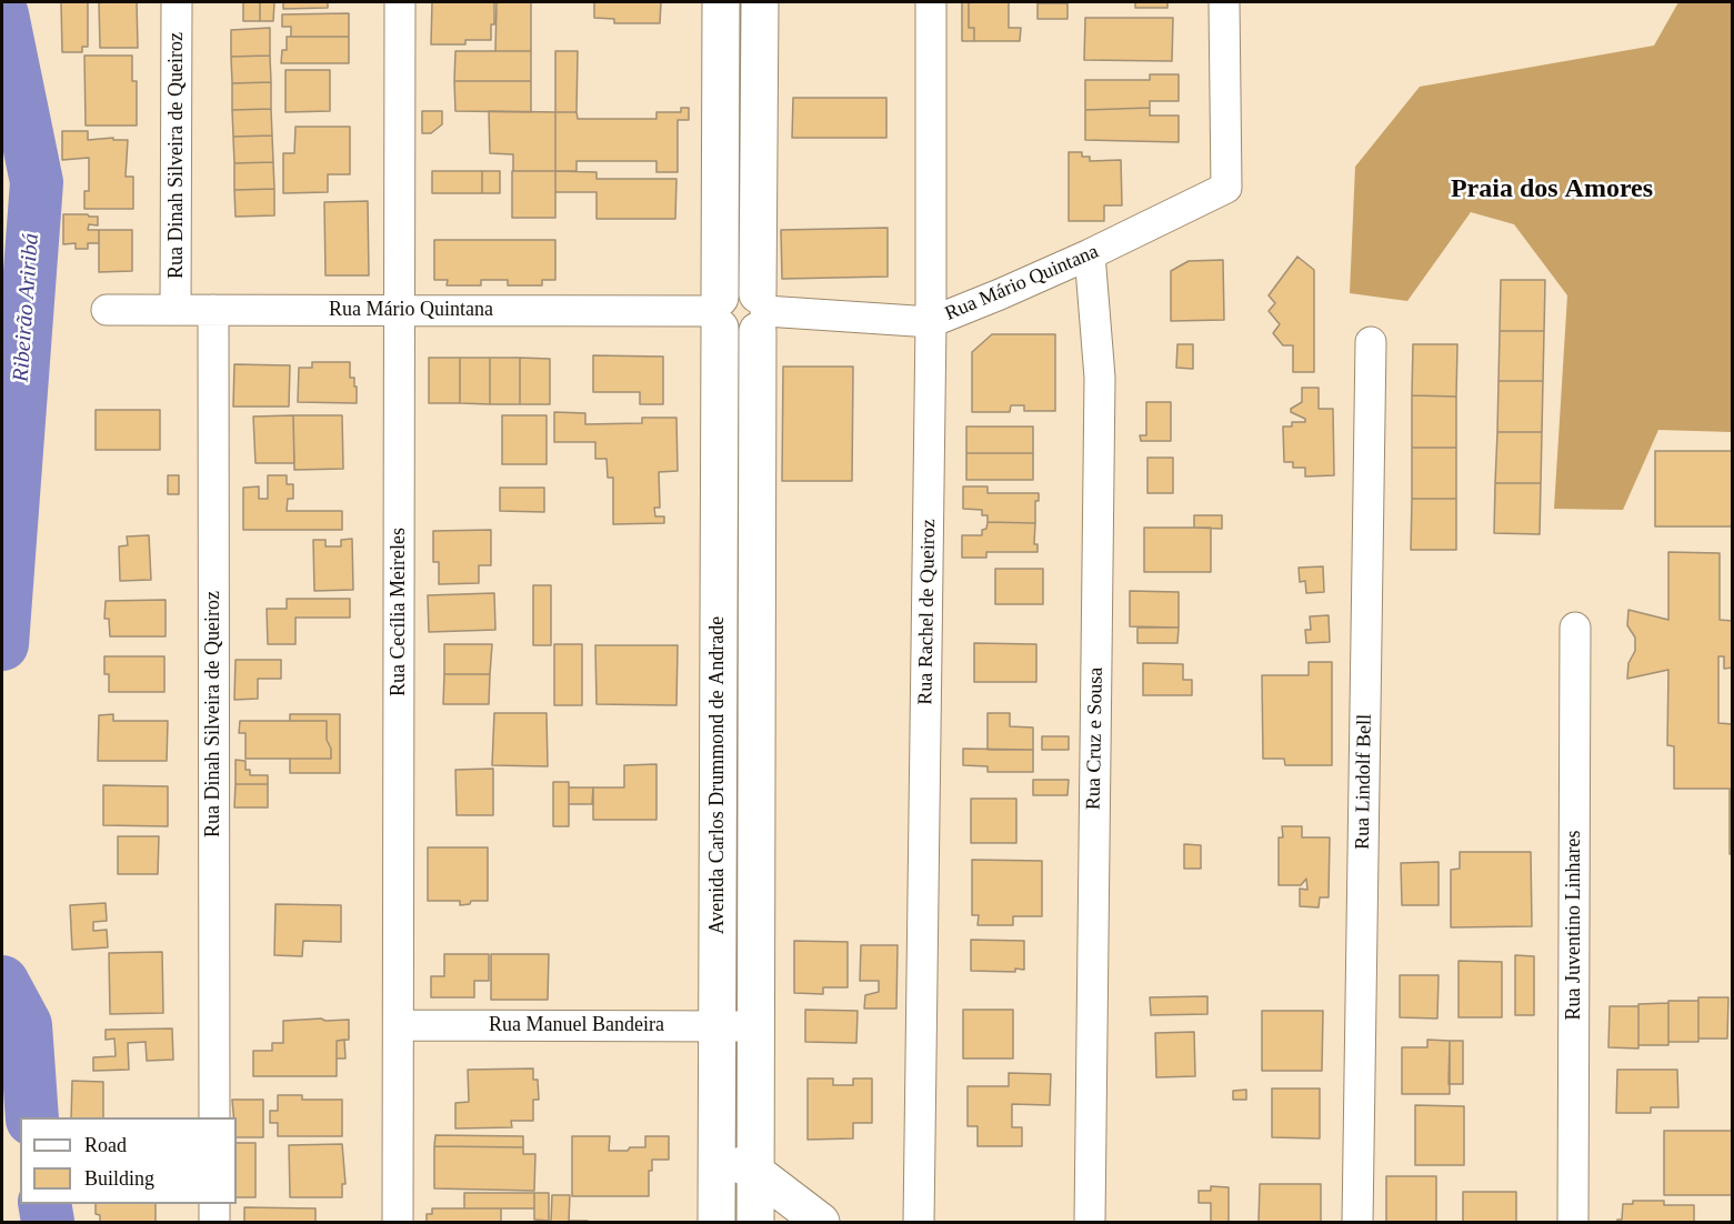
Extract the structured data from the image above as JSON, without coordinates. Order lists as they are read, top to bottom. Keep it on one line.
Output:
{"streets":{"main road":["Avenida Carlos Drummond de Andrade"],"street":["Rua Dinah Silveira de Queiroz","Rua Mário Quintana","Rua Cecília Meireles","Rua Rachel de Queiroz","Rua Cruz e Sousa","Rua Lindolf Bell","Rua Juventino Linhares","Rua Manuel Bandeira"]},"crossings":[["Rua Dinah Silveira de Queiroz","Rua Mário Quintana"],["Rua Mário Quintana","Rua Cecília Meireles"],["Rua Mário Quintana","Rua Rachel de Queiroz"],["Rua Mário Quintana","Rua Cruz e Sousa"],["Rua Mário Quintana","Avenida Carlos Drummond de Andrade"],["Rua Cecília Meireles","Rua Manuel Bandeira"],["Avenida Carlos Drummond de Andrade","Rua Manuel Bandeira"]],"districts":["Praia dos Amores"],"water":["Ribeirão Ariribá"],"legend":["Road","Building"]}
